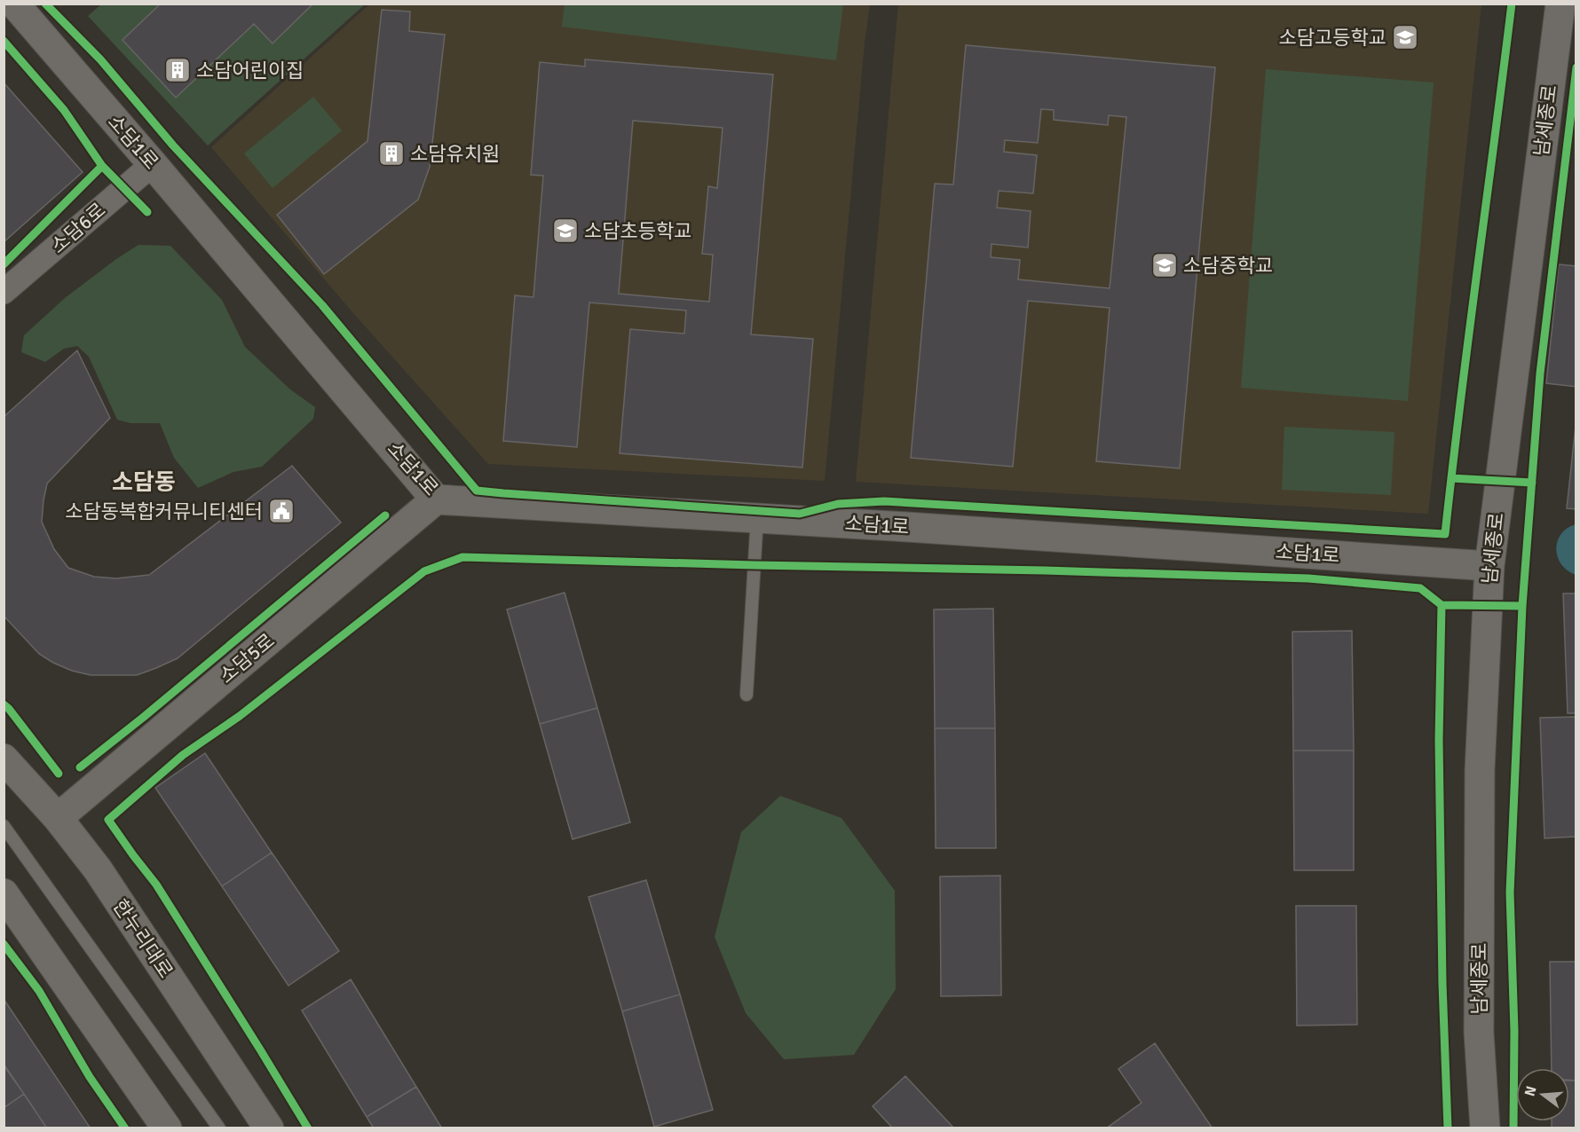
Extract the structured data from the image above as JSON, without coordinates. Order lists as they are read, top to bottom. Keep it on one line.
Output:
{"streets":{"street":["남세종로","소담1로","소담6로","소담5로","한누리대로"]},"crossings":[["남세종로","소담1로"],["소담1로","소담6로"],["소담1로","소담5로"],["소담5로","한누리대로"]],"districts":["소담동"],"places":{"school or university":["소담고등학교","소담초등학교","소담중학교"],"building":["소담어린이집","소담유치원"],"public building":["소담동복합커뮤니티센터"]},"north":"left"}
